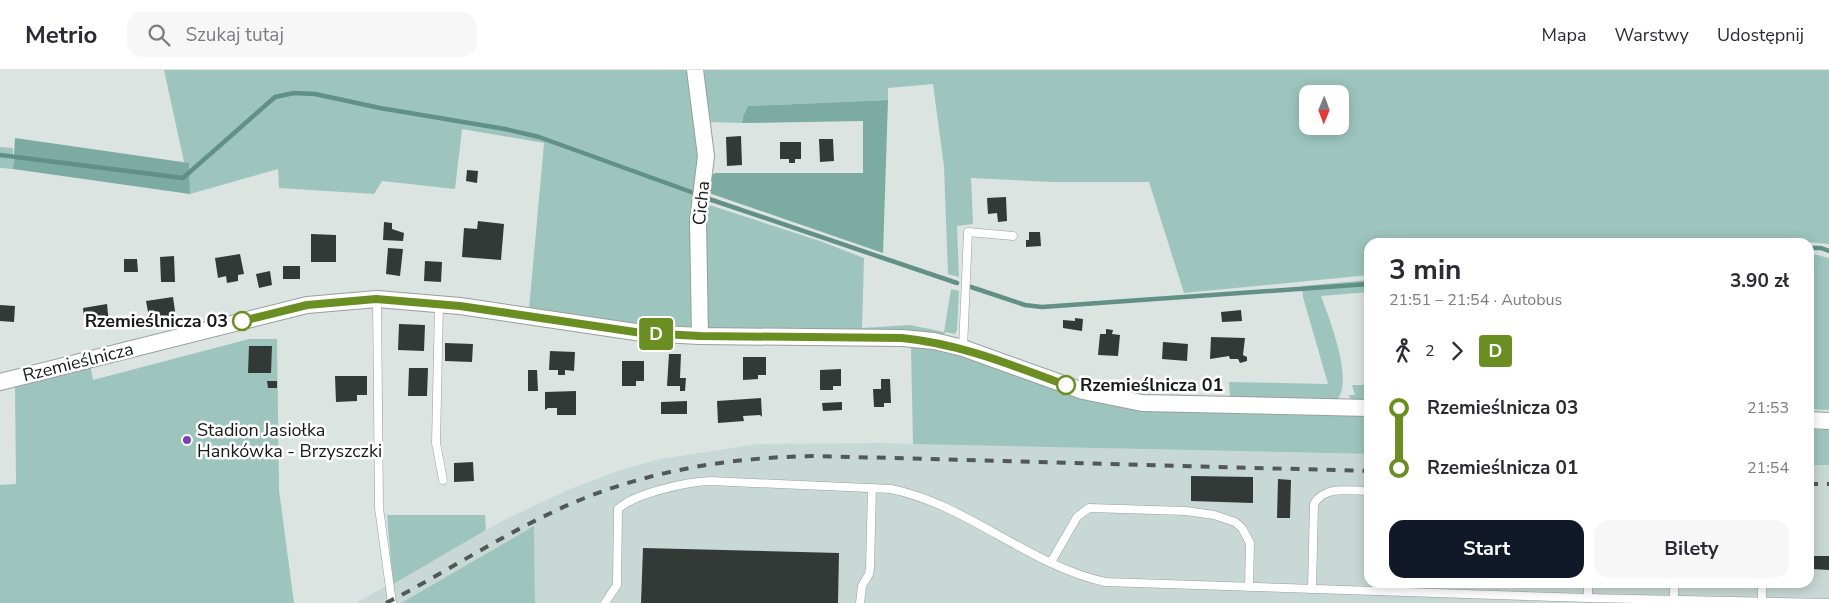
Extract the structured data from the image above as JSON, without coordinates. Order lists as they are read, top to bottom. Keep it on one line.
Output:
{"streets":{"street":["Cicha","Rzemieślnicza"]},"crossings":[["Cicha","Rzemieślnicza"]],"places":["Rzemieślnicza 03","Rzemieślnicza 01","Stadion Jasiołka Hankówka - Brzyszczki"],"lines":["bus line D"],"north":"bottom","page":{"header":"Metrio","search":"Szukaj tutaj","nav":["Mapa","Warstwy","Udostępnij"],"on_map":"D","heading":["3 min","21:51 – 21:54 · Autobus","3.90 zł"],"legs":["2","D"],"list":[{"name":"Rzemieślnicza 03","value":"21:53"},{"name":"Rzemieślnicza 01","value":"21:54"}],"buttons":["Start","Bilety"]}}
